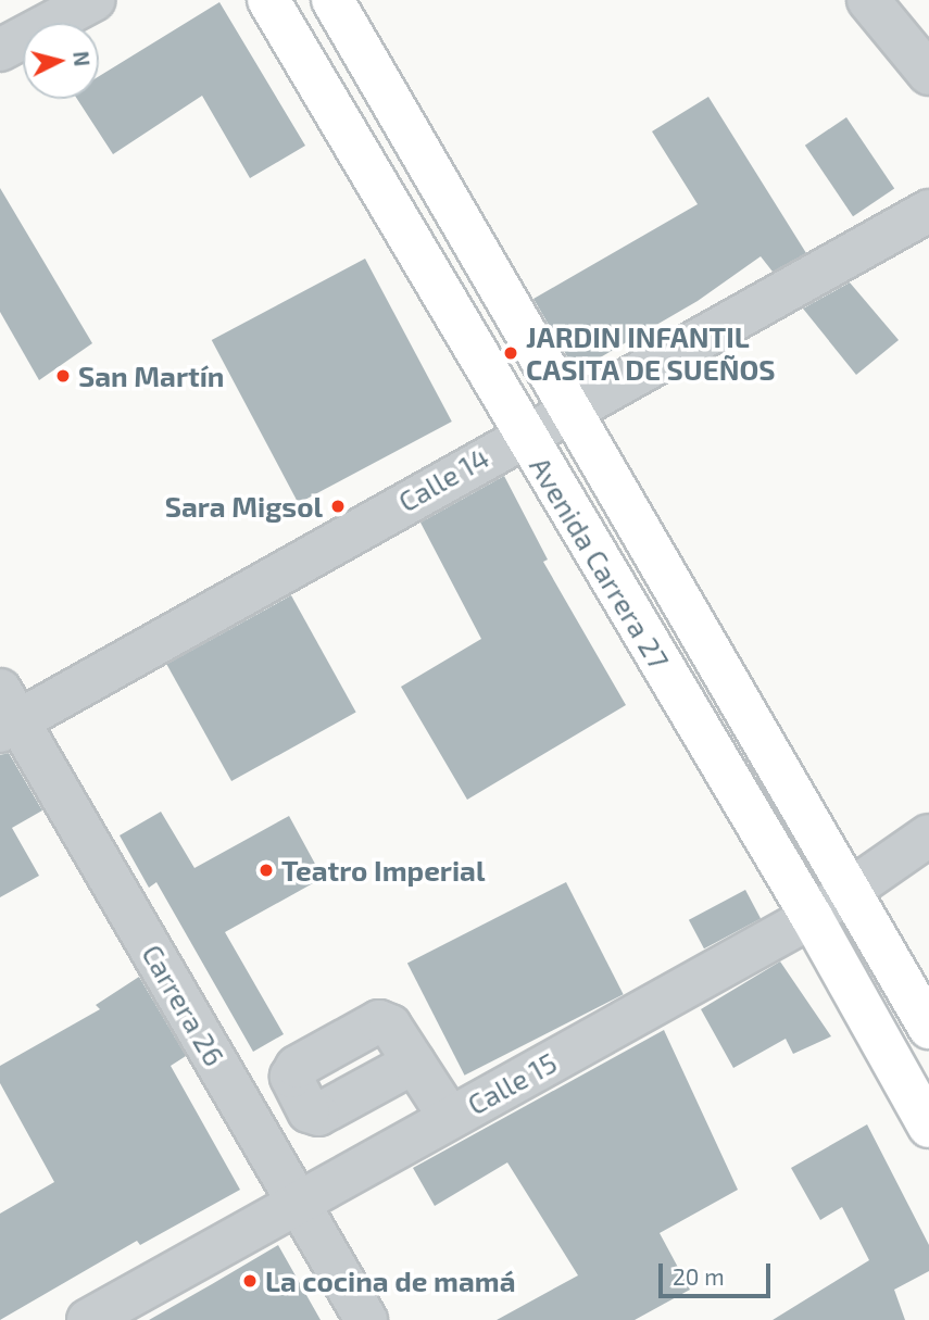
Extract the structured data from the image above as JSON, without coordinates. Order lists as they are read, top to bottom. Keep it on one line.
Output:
{"streets":{"main road":["Avenida Carrera 27"],"street":["Calle 14","Carrera 26","Calle 15"]},"crossings":[["Calle 14","Avenida Carrera 27"],["Calle 14","Carrera 26"],["Avenida Carrera 27","Calle 15"],["Carrera 26","Calle 15"]],"places":["JARDIN INFANTIL CASITA DE SUEÑOS","San Martín","Sara Migsol","Teatro Imperial","La cocina de mamá"],"scale_bar":"20 m","north":"right"}
